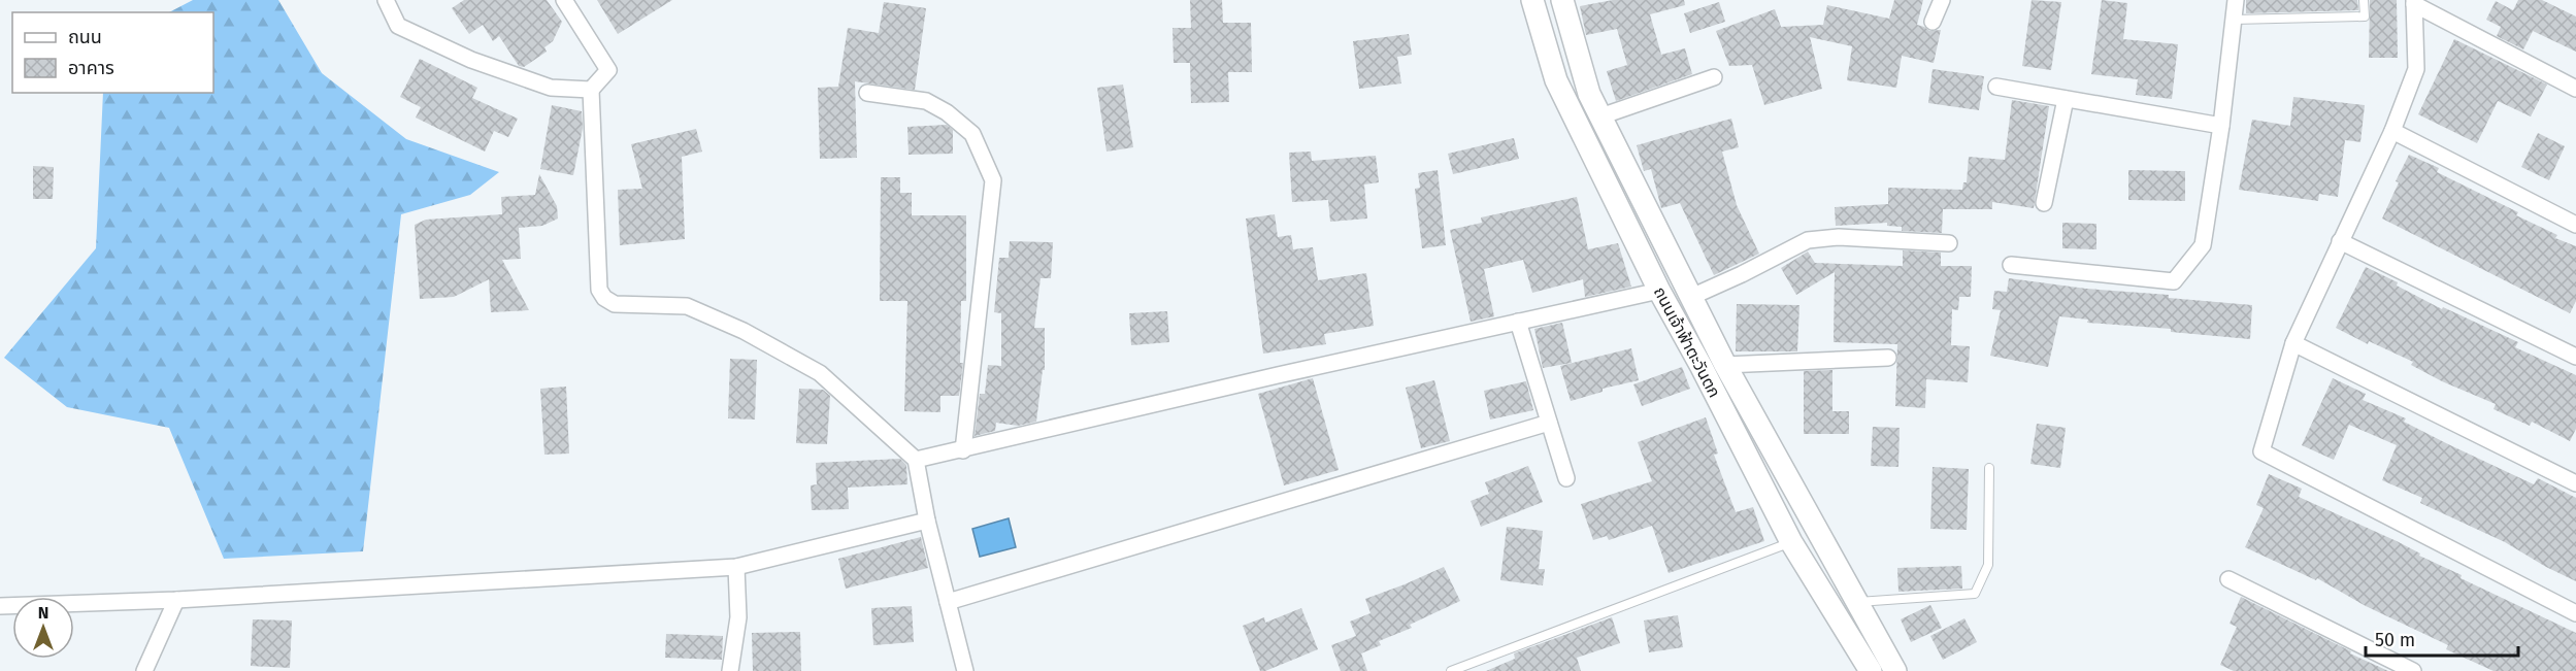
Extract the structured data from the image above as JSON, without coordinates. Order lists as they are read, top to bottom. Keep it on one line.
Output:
{"streets":{"main road":["ถนนเจ้าฟ้าตะวันตก"]},"legend":["ถนน","อาคาร"],"scale_bar":"50 m","north":"top"}
